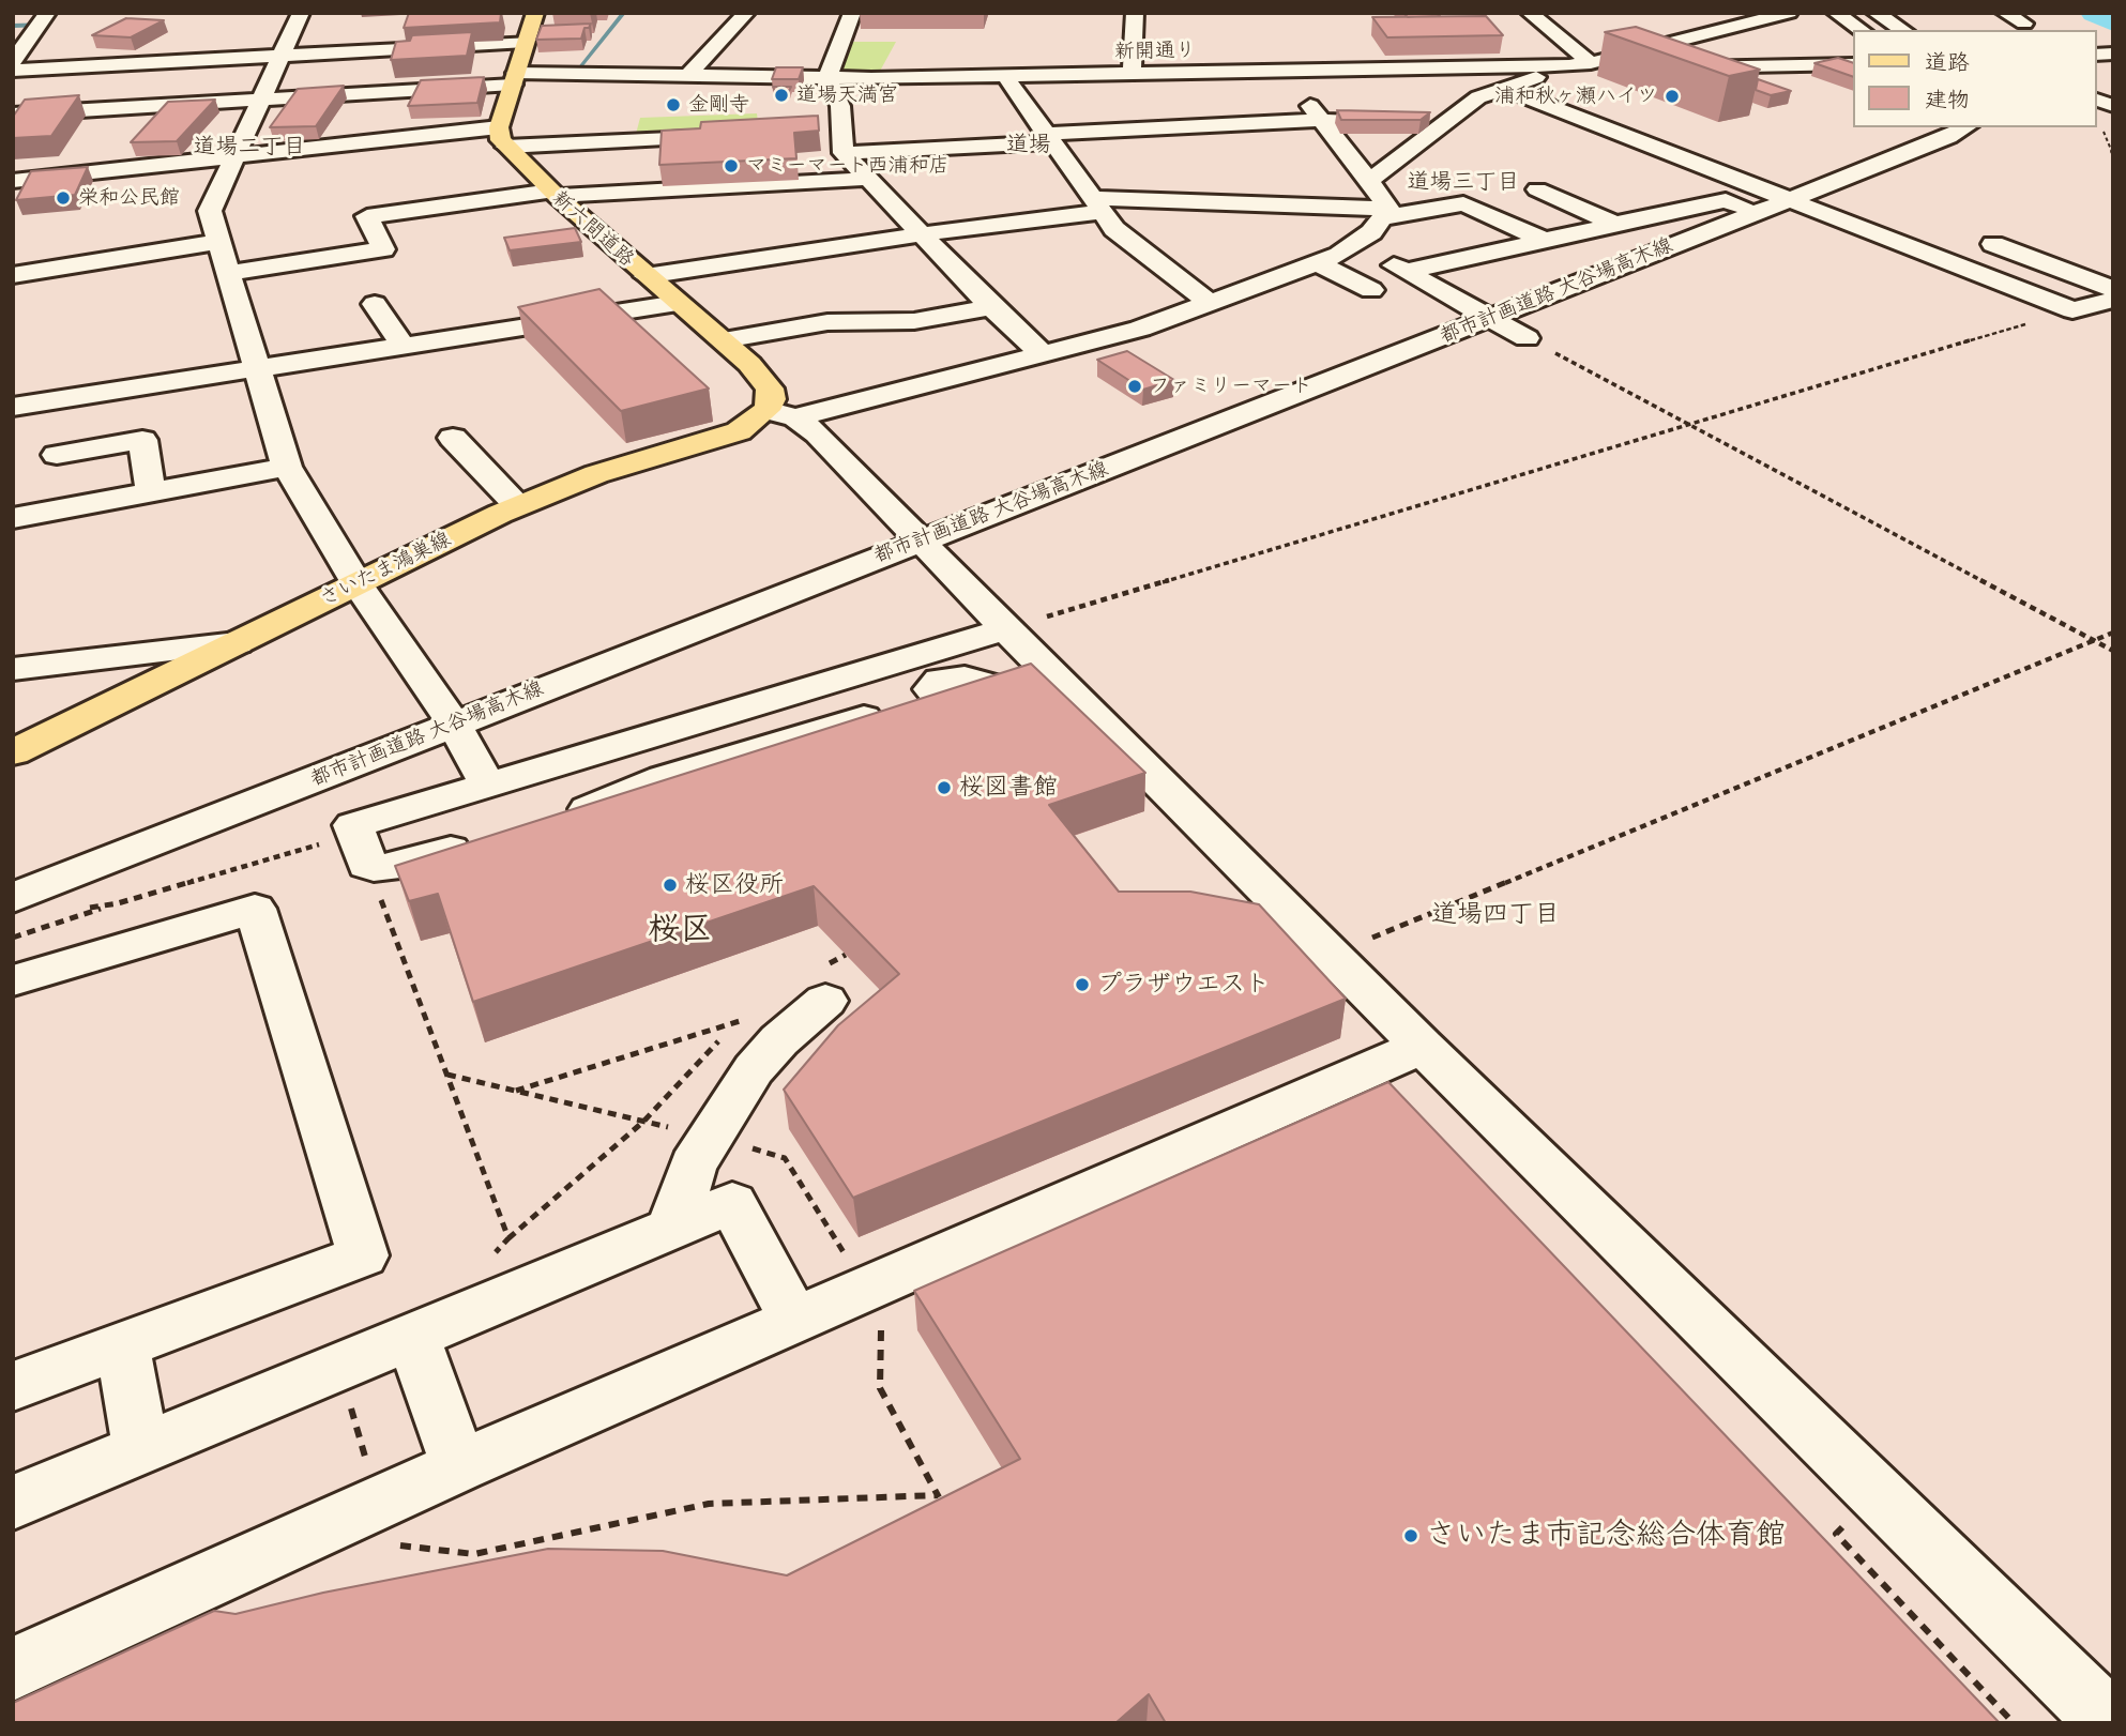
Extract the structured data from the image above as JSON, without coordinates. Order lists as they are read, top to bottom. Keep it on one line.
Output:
{"streets":{"main road":["新六間道路","さいたま鴻巣線"],"street":["新開通り","都市計画道路 大谷場高木線"]},"crossings":[["新六間道路","さいたま鴻巣線"]],"districts":["道場","道場二丁目","道場三丁目","道場四丁目","桜区"],"places":["道場天満宮","浦和秋ヶ瀬ハイツ","金剛寺","マミーマート西浦和店","栄和公民館","ファミリーマート","桜図書館","桜区役所","プラザウエスト","さいたま市記念総合体育館"],"legend":["道路","建物"]}
